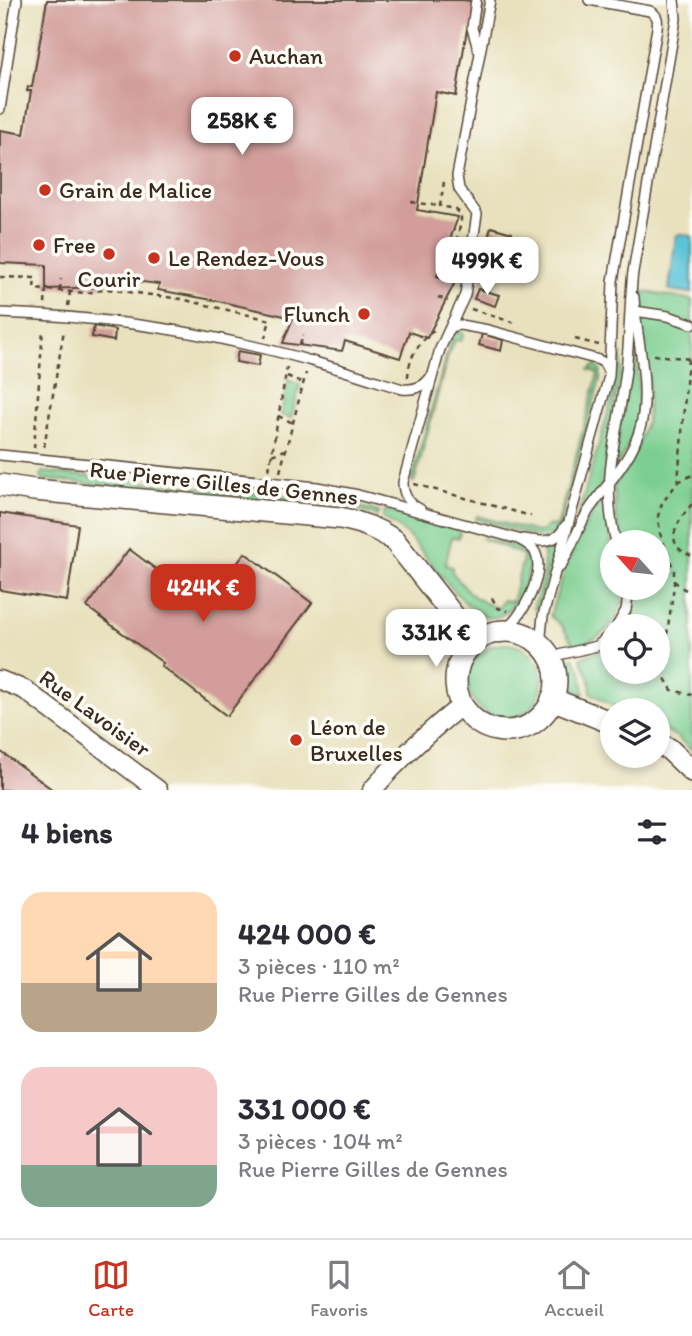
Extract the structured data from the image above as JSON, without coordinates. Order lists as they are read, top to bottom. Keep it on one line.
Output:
{"streets":{"street":["Rue Pierre Gilles de Gennes","Rue Lavoisier"]},"places":["Auchan","Grain de Malice","Free","Courir","Le Rendez-Vous","Flunch","Léon de Bruxelles"],"north":"top left","page":{"price":["258K €","499K €","424K €","331K €"],"heading":"4 biens","list":[{"name":"424 000 €","note":"3 pièces · 110 m² · Rue Pierre Gilles de Gennes"},{"name":"331 000 €","note":"3 pièces · 104 m² · Rue Pierre Gilles de Gennes"}],"tabs":["Carte","Favoris","Accueil"]}}
